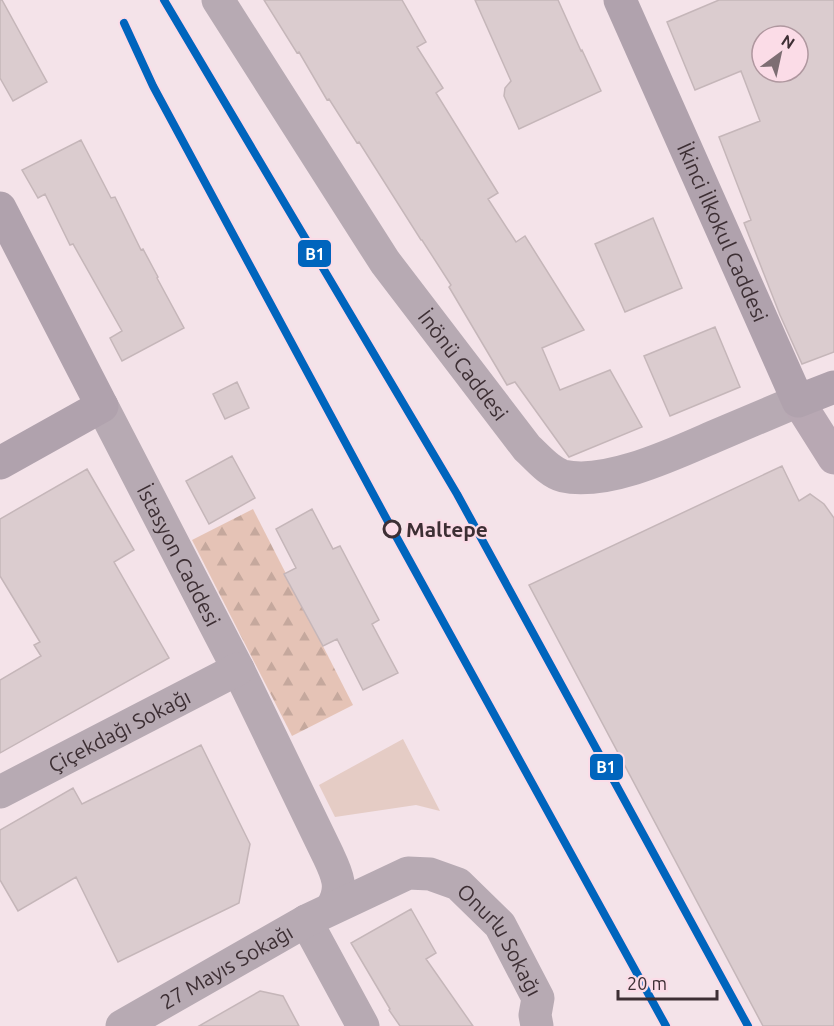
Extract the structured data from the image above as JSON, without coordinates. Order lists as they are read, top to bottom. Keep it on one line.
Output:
{"streets":{"main road":["İkinci İlkokul Caddesi","İnönü Caddesi","İstasyon Caddesi"],"street":["Çiçekdağı Sokağı","Onurlu Sokağı","27 Mayıs Sokağı"]},"crossings":[["İkinci İlkokul Caddesi","İnönü Caddesi"],["İstasyon Caddesi","Çiçekdağı Sokağı"],["İstasyon Caddesi","Onurlu Sokağı"],["İstasyon Caddesi","27 Mayıs Sokağı"],["Onurlu Sokağı","27 Mayıs Sokağı"]],"places":["Maltepe"],"lines":["transit line B1"],"scale_bar":"20 m","north":"top right"}
